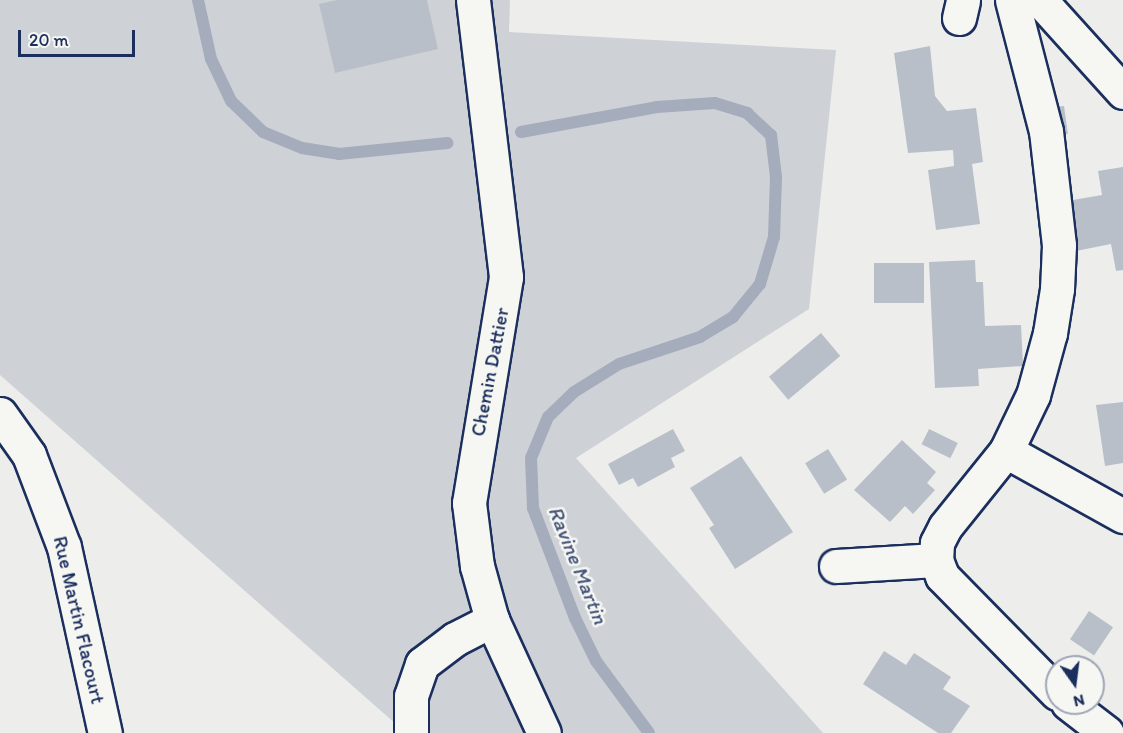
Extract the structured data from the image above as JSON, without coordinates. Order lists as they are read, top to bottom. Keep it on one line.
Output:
{"streets":{"street":["Chemin Dattier","Rue Martin Flacourt"]},"water":["Ravine Martin"],"scale_bar":"20 m","north":"bottom"}
